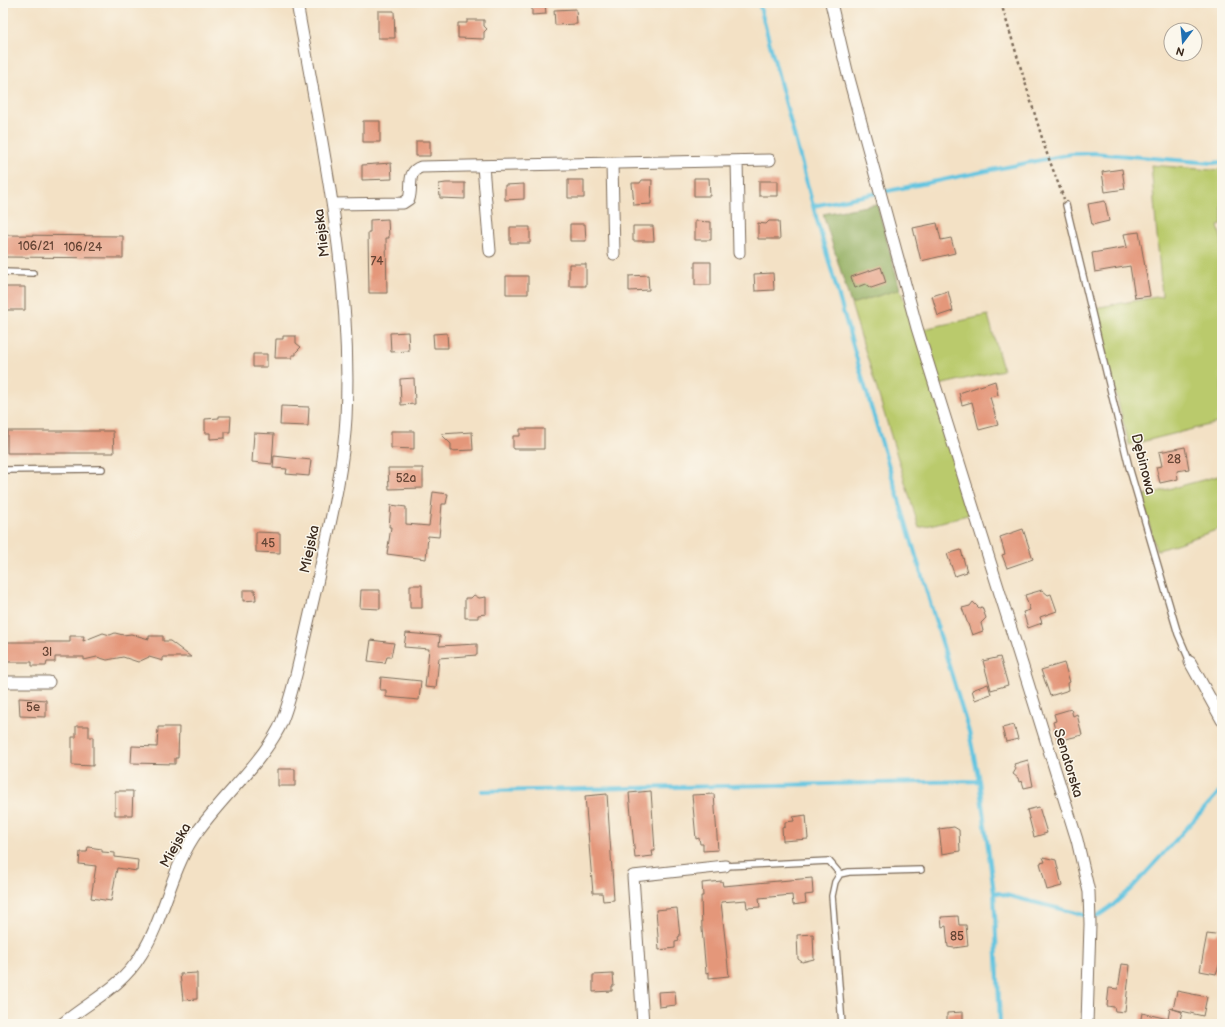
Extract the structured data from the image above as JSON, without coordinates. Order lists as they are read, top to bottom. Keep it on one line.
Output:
{"streets":{"street":["Miejska","Dębinowa","Senatorska"]},"house_numbers":["106/21","106/24","74","28","52a","45","3l","5e","85"],"north":"bottom"}
